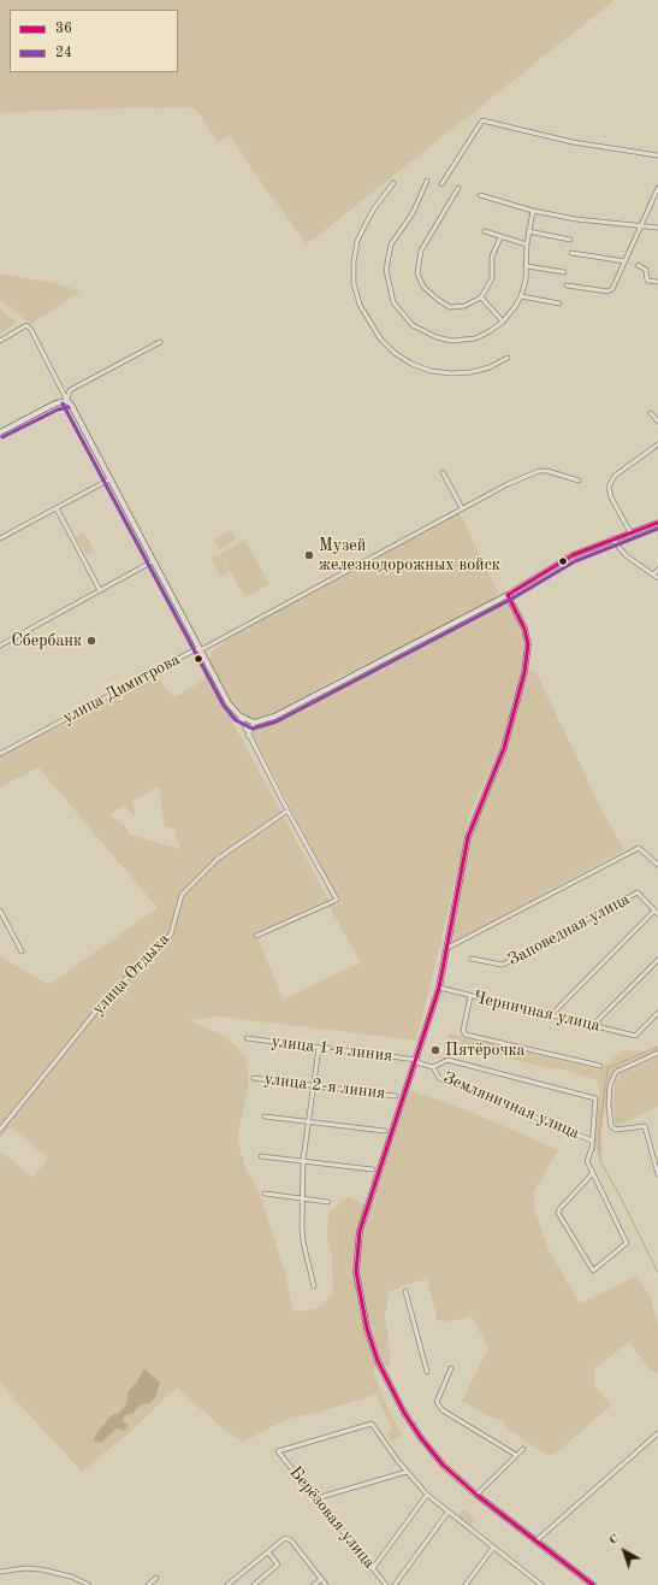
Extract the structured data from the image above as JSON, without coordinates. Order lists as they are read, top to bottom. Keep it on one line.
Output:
{"streets":{"street":["улица Димитрова","Заповедная улица","улица Отдыха","Черничная улица","улица 1-я линия","улица 2-я линия","Земляничная улица","Берёзовая улица"]},"crossings":[["улица 1-я линия","Земляничная улица"]],"places":["Музей железнодорожных войск","Сбербанк","Пятёрочка"],"lines":["transit line 24","transit line 36"],"legend":["36","24"],"north":"top left"}
